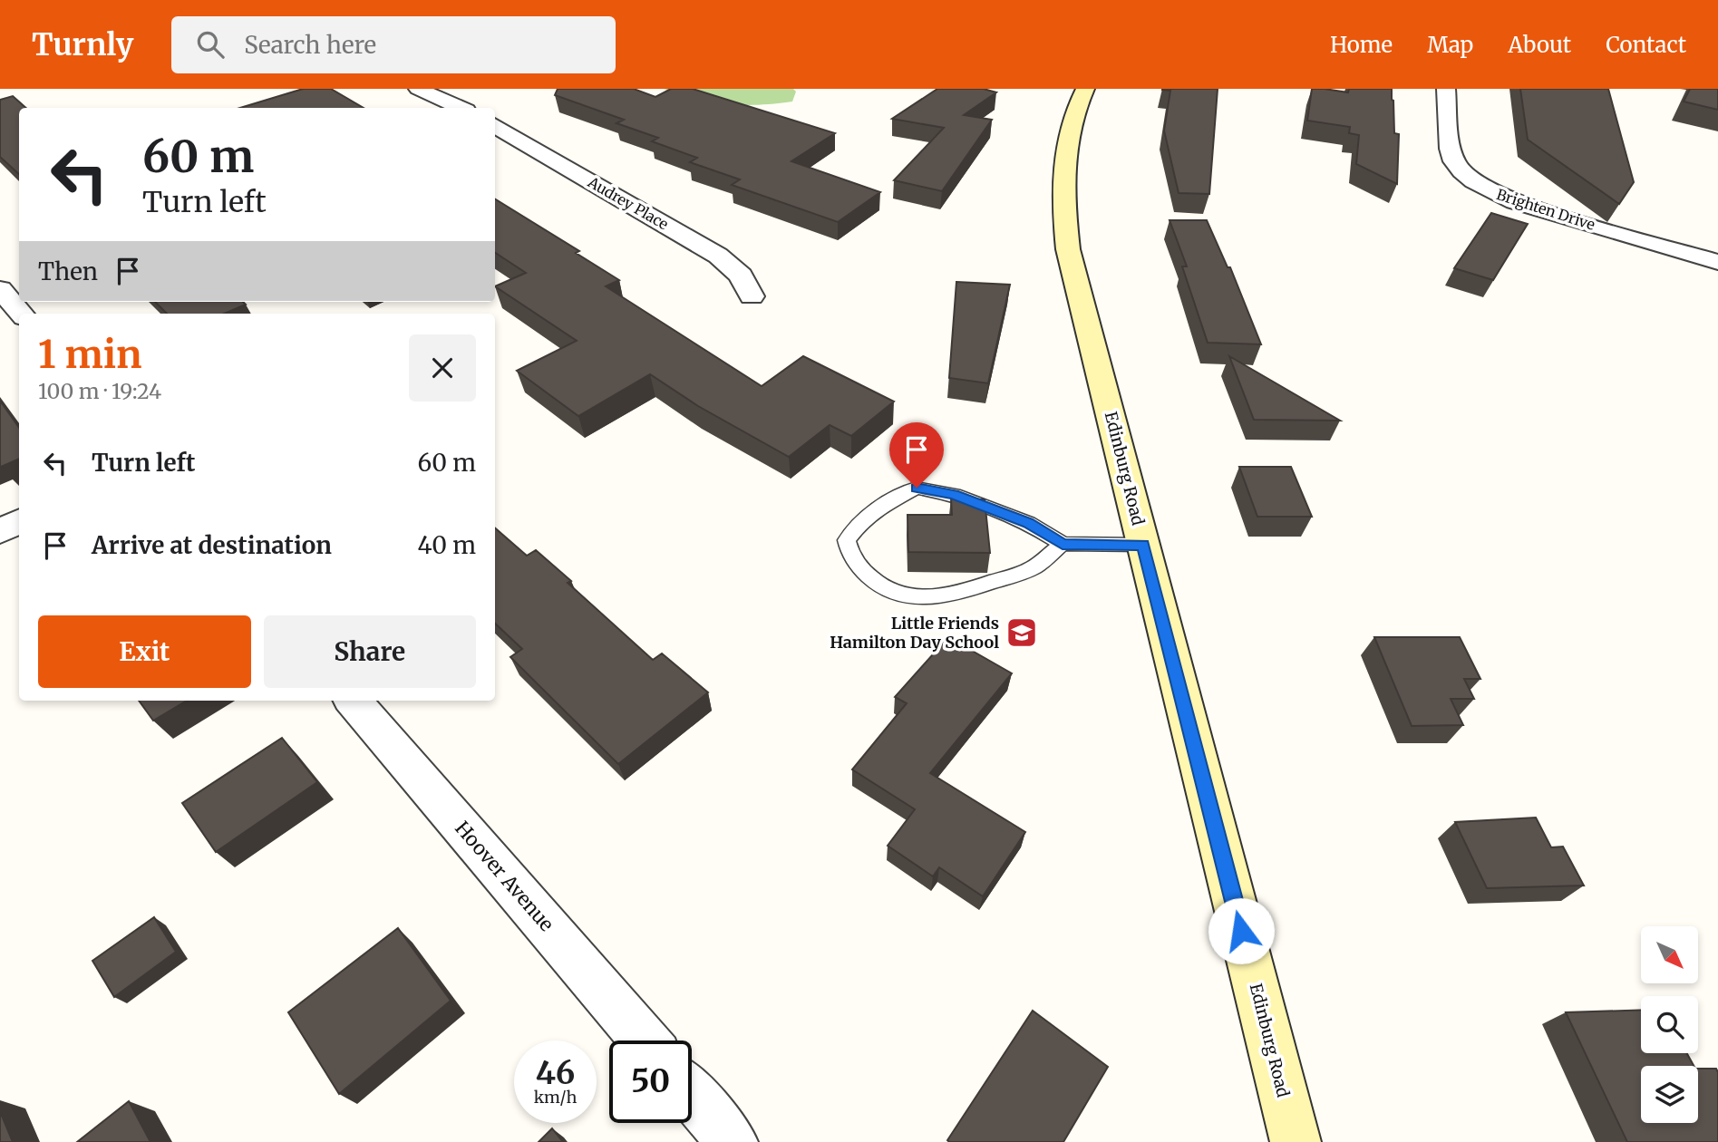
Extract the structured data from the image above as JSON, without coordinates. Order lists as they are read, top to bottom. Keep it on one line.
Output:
{"streets":{"main road":["Edinburg Road"],"street":["Audrey Place","Brighten Drive","Hoover Avenue"]},"places":{"school or university":["Little Friends Hamilton Day School"]},"north":"bottom right","page":{"header":"Turnly","search":"Search here","nav":["Home","Map","About","Contact"],"turn":["60 m","Turn left"],"then":"Then","heading":["1 min","100 m · 19:24"],"list":[{"name":"Turn left","value":"60 m"},{"name":"Arrive at destination","value":"40 m"}],"buttons":["Exit","Share"],"speed":"46 km/h","limit":"50"}}
